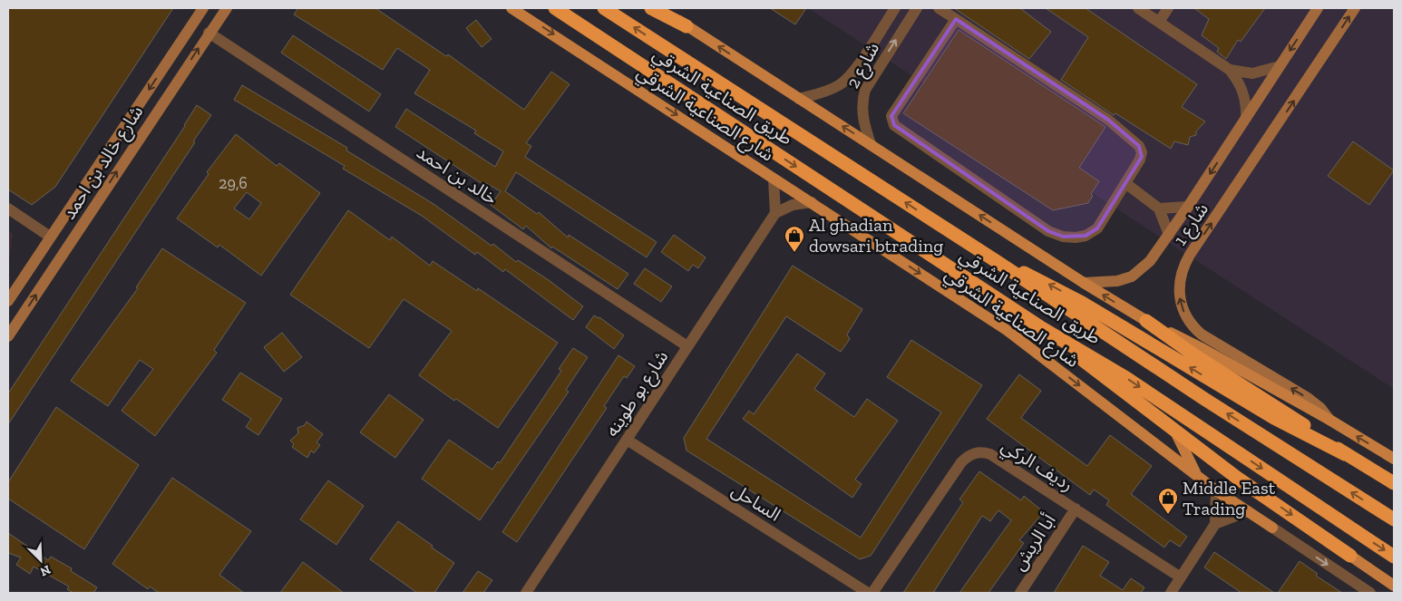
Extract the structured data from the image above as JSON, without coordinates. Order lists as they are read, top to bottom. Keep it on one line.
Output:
{"streets":{"highway":["طريق الصناعية الشرقي"],"main road":["شارع الصناعية الشرقي"],"street":["شارع 2","شارع خالد بن احمد","خالد بن احمد","شارع 1","شارع بو طوينه","رديف الركي","الساحل","أبا الريش"]},"crossings":[["شارع خالد بن احمد","خالد بن احمد"],["خالد بن احمد","شارع بو طوينه"],["شارع بو طوينه","الساحل"],["رديف الركي","أبا الريش"]],"one_way":["شارع 2"],"places":{"shop":["Al ghadian dowsari btrading","Middle East Trading"]},"house_numbers":["29,6"],"north":"bottom right"}
